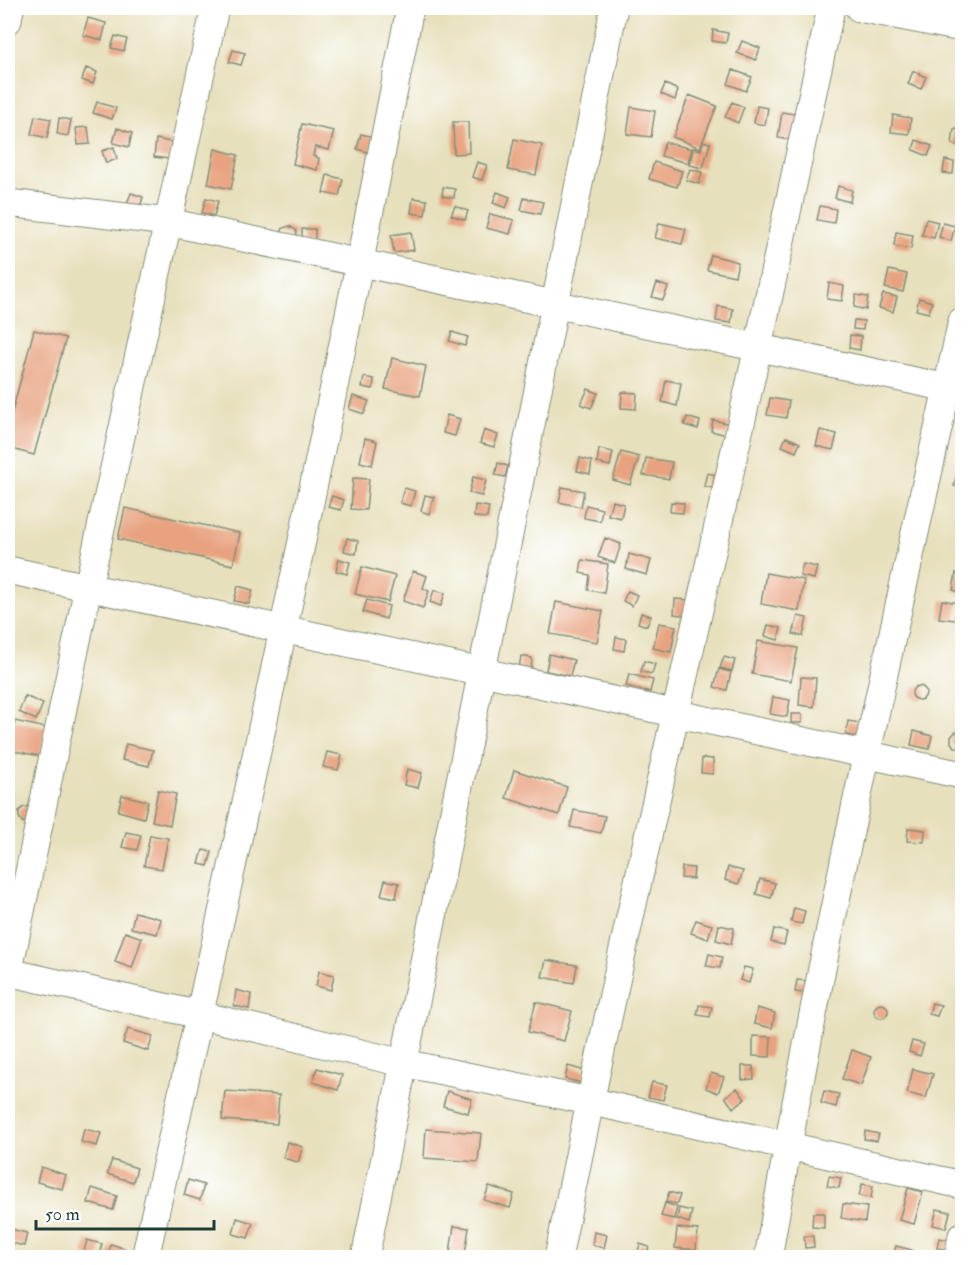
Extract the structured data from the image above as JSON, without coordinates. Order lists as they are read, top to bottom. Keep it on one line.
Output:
{"scale_bar":"50 m"}
